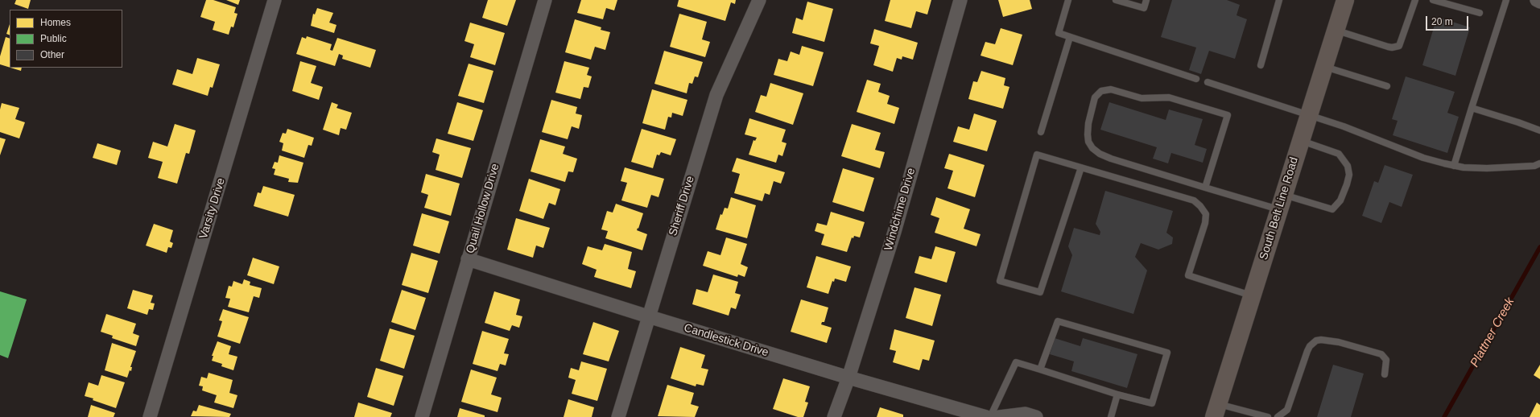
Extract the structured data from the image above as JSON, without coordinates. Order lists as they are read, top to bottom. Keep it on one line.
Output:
{"streets":{"main road":["South Belt Line Road"],"street":["Sheriff Drive","Varsity Drive","Quail Hollow Drive","Windchime Drive","Candlestick Drive"]},"crossings":[["Sheriff Drive","Candlestick Drive"],["Quail Hollow Drive","Candlestick Drive"],["Windchime Drive","Candlestick Drive"]],"water":["Plattner Creek"],"legend":["Homes","Public","Other"],"scale_bar":"20 m"}
